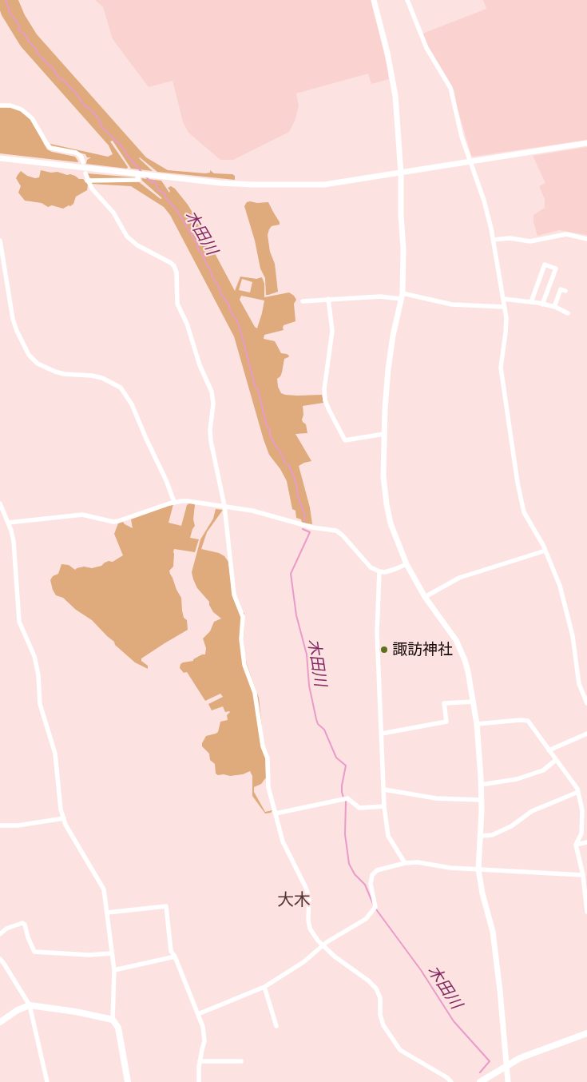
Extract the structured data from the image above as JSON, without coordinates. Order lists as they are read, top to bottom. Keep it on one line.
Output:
{"districts":["大木"],"water":["木田川"],"places":["諏訪神社"]}
